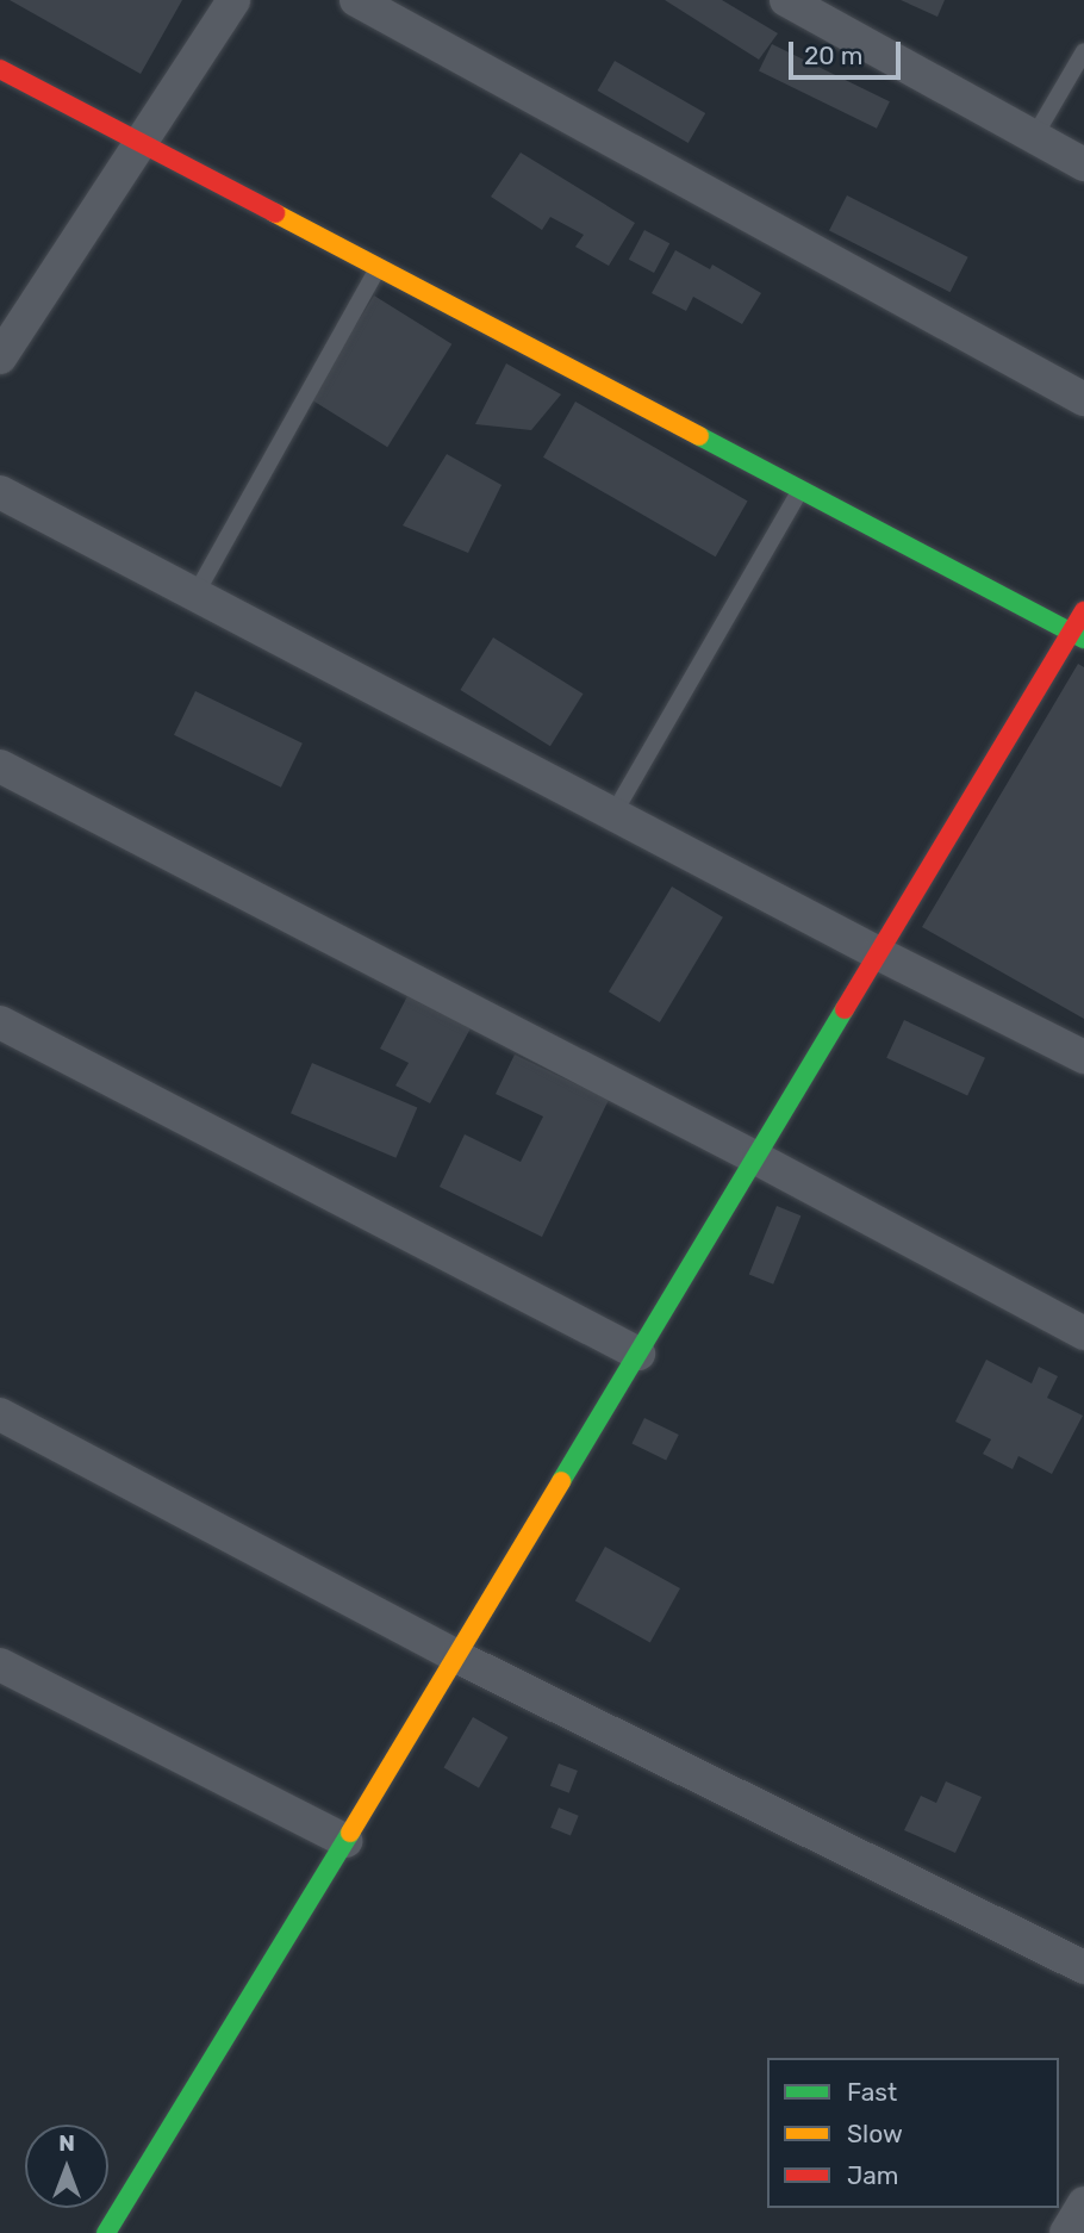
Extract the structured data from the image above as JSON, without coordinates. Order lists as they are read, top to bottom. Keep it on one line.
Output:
{"legend":["Fast","Slow","Jam"],"scale_bar":"20 m","north":"top"}
